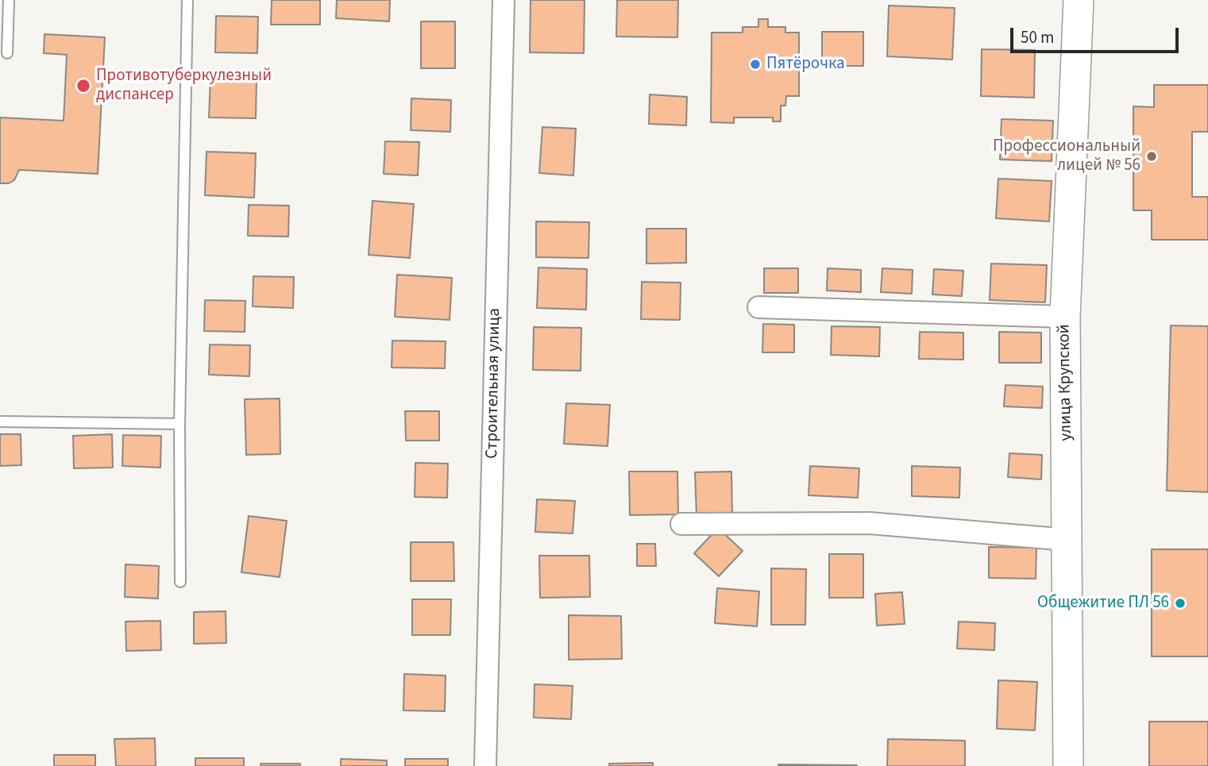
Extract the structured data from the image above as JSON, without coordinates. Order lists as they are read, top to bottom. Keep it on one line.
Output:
{"streets":{"street":["улица Крупской","Строительная улица"]},"places":["Пятёрочка","Противотуберкулезный диспансер","Профессиональный лицей № 56","Общежитие ПЛ 56"],"scale_bar":"50 m"}
